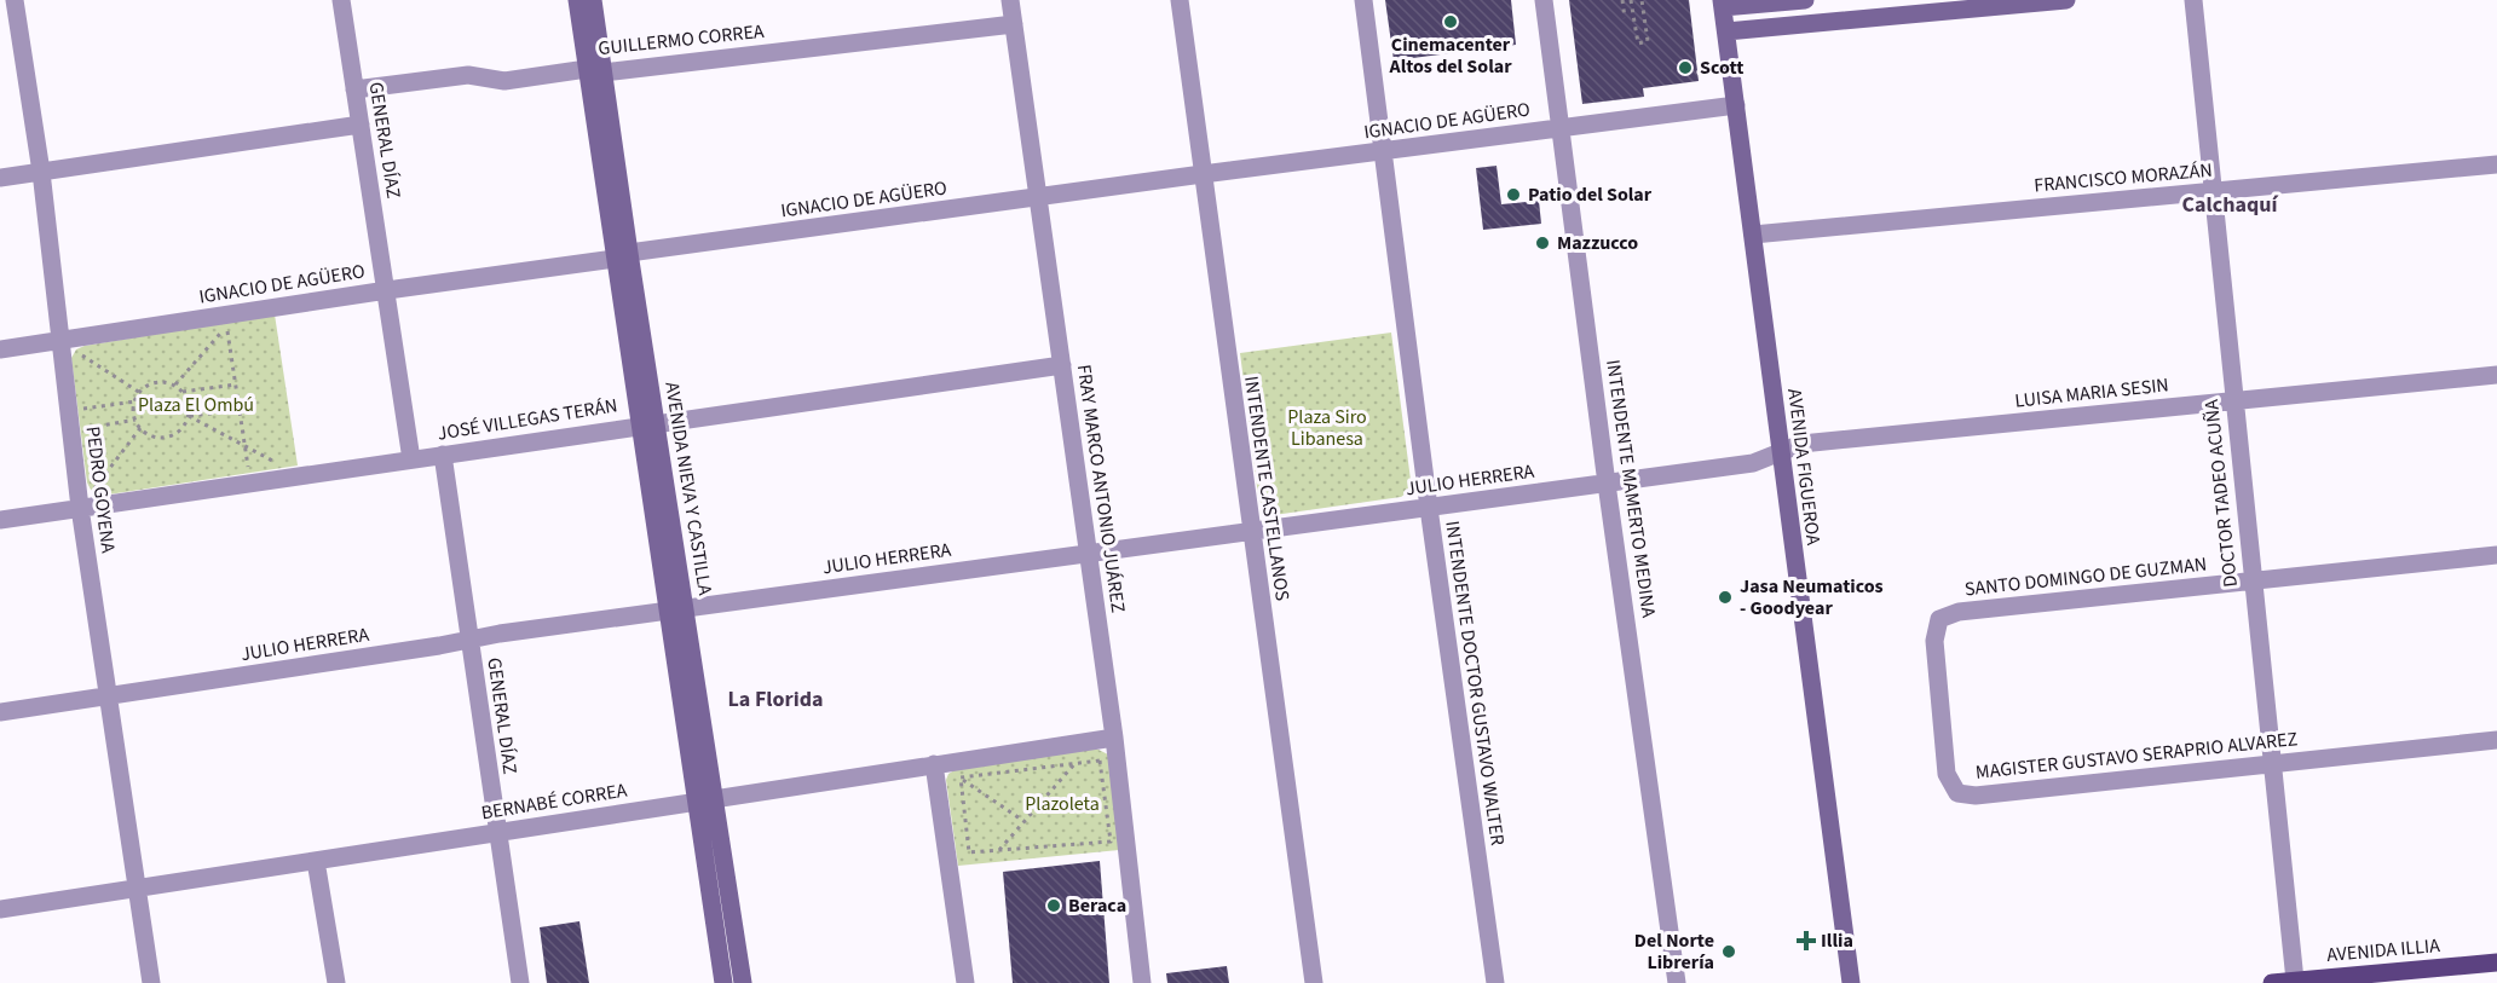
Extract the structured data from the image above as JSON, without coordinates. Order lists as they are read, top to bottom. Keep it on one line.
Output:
{"streets":{"main road":["AVENIDA ILLIA"],"street":["GUILLERMO CORREA","IGNACIO DE AGÜERO","GENERAL DÍAZ","FRANCISCO MORAZÁN","LUISA MARIA SESIN","JOSÉ VILLEGAS TERÁN","AVENIDA FIGUEROA","JULIO HERRERA","AVENIDA NIEVA Y CASTILLA","FRAY MARCO ANTONIO JUÁREZ","INTENDENTE CASTELLANOS","INTENDENTE MAMERTO MEDINA","PEDRO GOYENA","DOCTOR TADEO ACUÑA","SANTO DOMINGO DE GUZMAN","INTENDENTE DOCTOR GUSTAVO WALTER","MAGISTER GUSTAVO SERAPRIO ALVAREZ","BERNABÉ CORREA"]},"crossings":[["GUILLERMO CORREA","GENERAL DÍAZ"],["GUILLERMO CORREA","AVENIDA NIEVA Y CASTILLA"],["GUILLERMO CORREA","FRAY MARCO ANTONIO JUÁREZ"],["IGNACIO DE AGÜERO","GENERAL DÍAZ"],["IGNACIO DE AGÜERO","AVENIDA FIGUEROA"],["IGNACIO DE AGÜERO","AVENIDA NIEVA Y CASTILLA"],["IGNACIO DE AGÜERO","FRAY MARCO ANTONIO JUÁREZ"],["IGNACIO DE AGÜERO","INTENDENTE CASTELLANOS"],["IGNACIO DE AGÜERO","INTENDENTE MAMERTO MEDINA"],["IGNACIO DE AGÜERO","PEDRO GOYENA"],["IGNACIO DE AGÜERO","INTENDENTE DOCTOR GUSTAVO WALTER"],["GENERAL DÍAZ","JOSÉ VILLEGAS TERÁN"],["GENERAL DÍAZ","JULIO HERRERA"],["GENERAL DÍAZ","BERNABÉ CORREA"],["FRANCISCO MORAZÁN","AVENIDA FIGUEROA"],["FRANCISCO MORAZÁN","DOCTOR TADEO ACUÑA"],["LUISA MARIA SESIN","AVENIDA FIGUEROA"],["LUISA MARIA SESIN","JULIO HERRERA"],["LUISA MARIA SESIN","DOCTOR TADEO ACUÑA"],["JOSÉ VILLEGAS TERÁN","AVENIDA NIEVA Y CASTILLA"],["JOSÉ VILLEGAS TERÁN","FRAY MARCO ANTONIO JUÁREZ"],["JOSÉ VILLEGAS TERÁN","PEDRO GOYENA"],["AVENIDA FIGUEROA","JULIO HERRERA"],["JULIO HERRERA","AVENIDA NIEVA Y CASTILLA"],["JULIO HERRERA","FRAY MARCO ANTONIO JUÁREZ"],["JULIO HERRERA","INTENDENTE CASTELLANOS"],["JULIO HERRERA","INTENDENTE MAMERTO MEDINA"],["JULIO HERRERA","PEDRO GOYENA"],["JULIO HERRERA","INTENDENTE DOCTOR GUSTAVO WALTER"],["AVENIDA NIEVA Y CASTILLA","BERNABÉ CORREA"],["FRAY MARCO ANTONIO JUÁREZ","BERNABÉ CORREA"],["PEDRO GOYENA","BERNABÉ CORREA"],["DOCTOR TADEO ACUÑA","SANTO DOMINGO DE GUZMAN"],["DOCTOR TADEO ACUÑA","MAGISTER GUSTAVO SERAPRIO ALVAREZ"],["DOCTOR TADEO ACUÑA","AVENIDA ILLIA"],["SANTO DOMINGO DE GUZMAN","MAGISTER GUSTAVO SERAPRIO ALVAREZ"]],"districts":["Calchaquí","La Florida"],"parks":["Plaza El Ombú","Plaza Siro Libanesa","Plazoleta"],"places":{"other":["Cinemacenter Altos del Solar","Scott","Patio del Solar","Mazzucco","Jasa Neumaticos - Goodyear","Beraca","Del Norte Librería"],"health":["Illia"]}}
